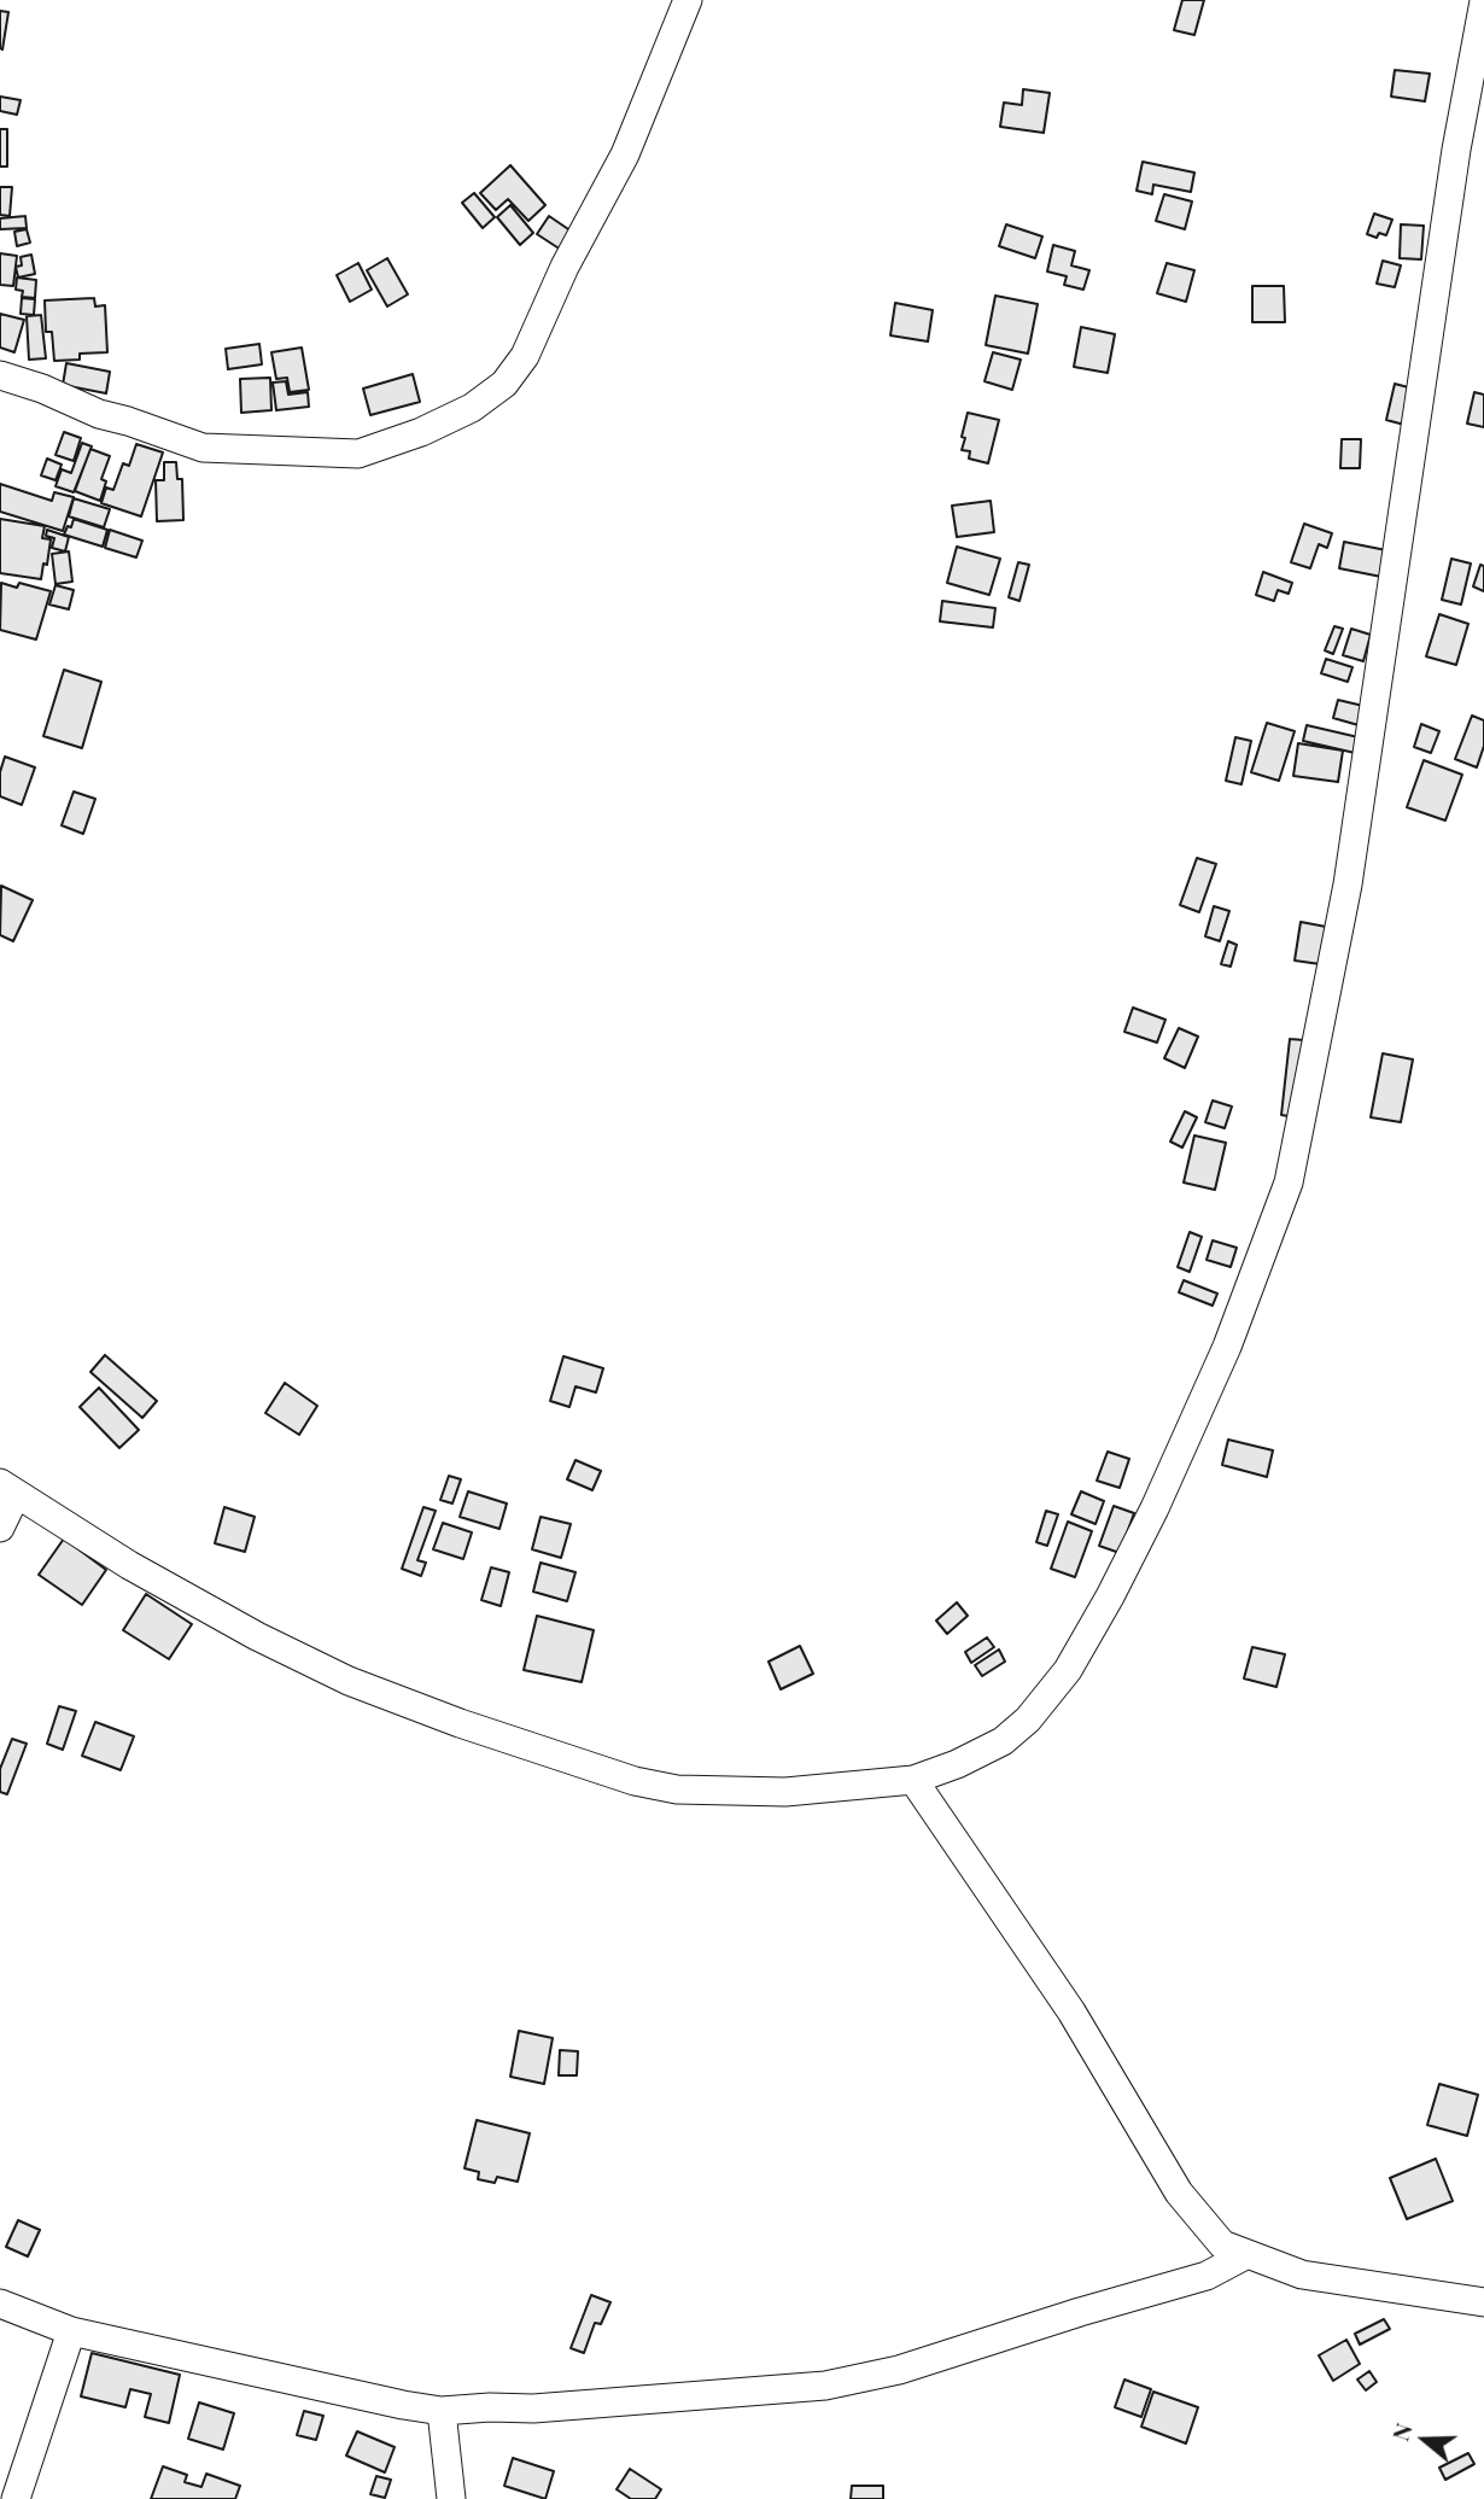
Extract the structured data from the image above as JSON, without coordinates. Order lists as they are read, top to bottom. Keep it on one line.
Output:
{"north":"left"}
